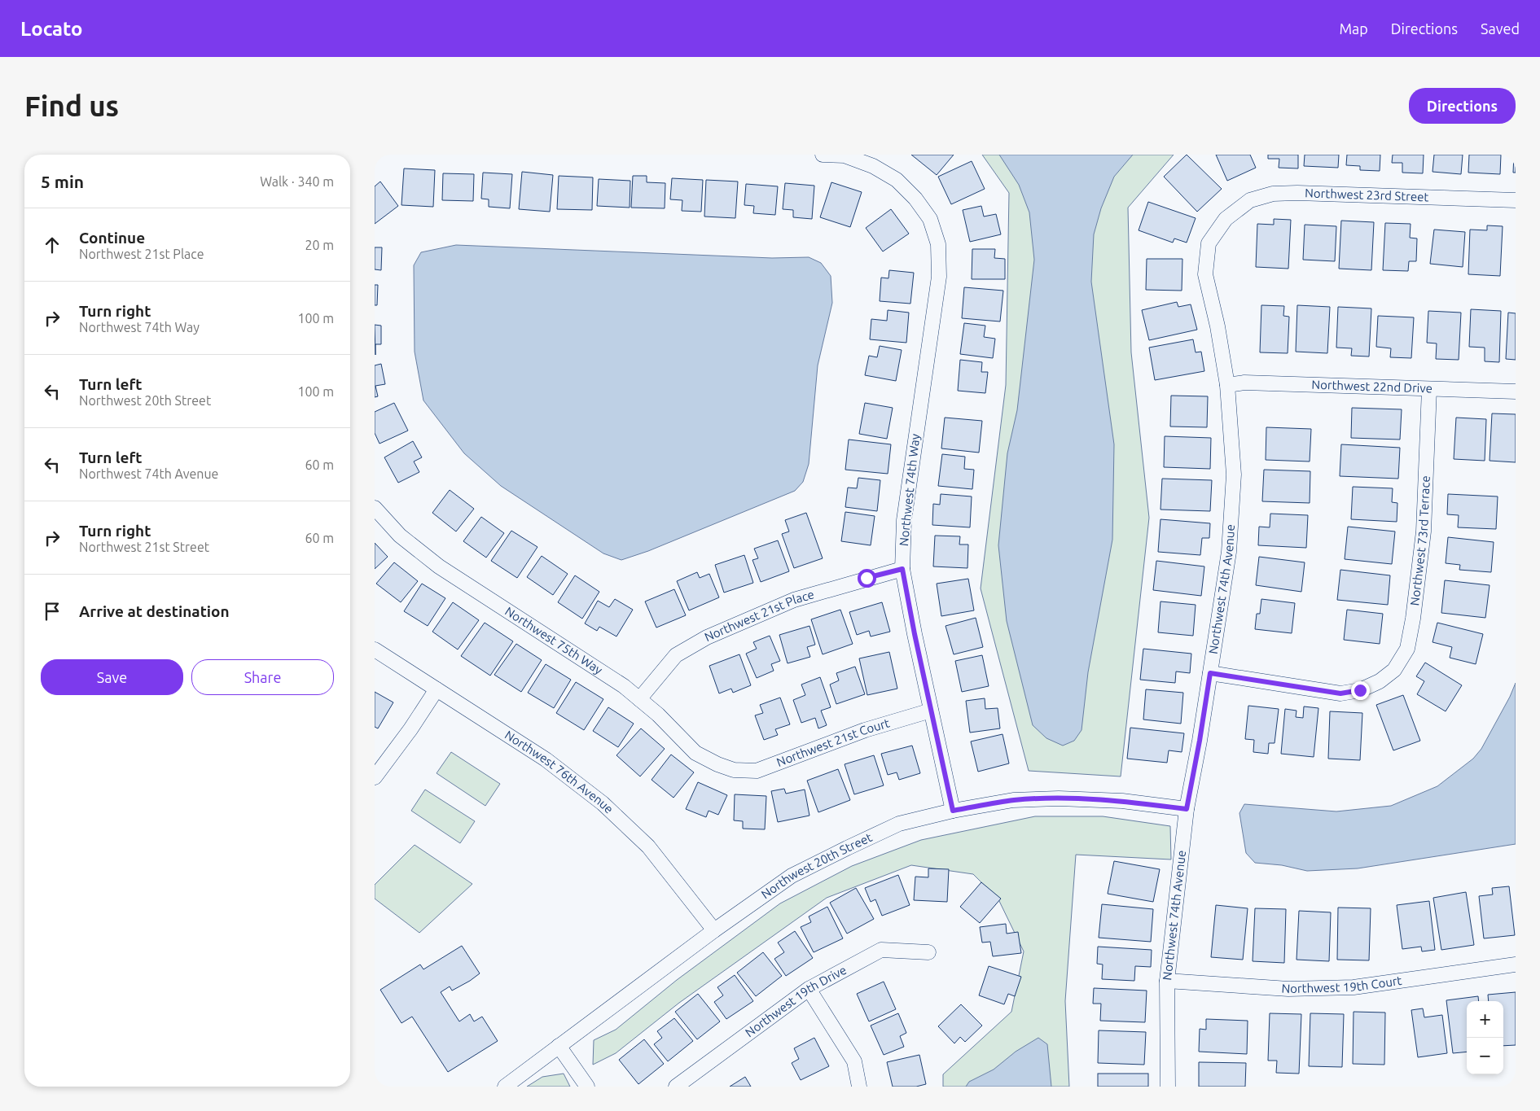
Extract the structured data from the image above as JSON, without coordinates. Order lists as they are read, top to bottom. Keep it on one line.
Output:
{"streets":{"street":["Northwest 23rd Street","Northwest 22nd Drive","Northwest 74th Way","Northwest 73rd Terrace","Northwest 74th Avenue","Northwest 21st Place","Northwest 75th Way","Northwest 21st Court","Northwest 76th Avenue","Northwest 20th Street","Northwest 19th Court","Northwest 19th Drive"]},"crossings":[["Northwest 23rd Street","Northwest 74th Avenue"],["Northwest 22nd Drive","Northwest 73rd Terrace"],["Northwest 22nd Drive","Northwest 74th Avenue"],["Northwest 74th Way","Northwest 21st Place"],["Northwest 74th Way","Northwest 21st Court"],["Northwest 74th Way","Northwest 20th Street"],["Northwest 73rd Terrace","Northwest 74th Avenue"],["Northwest 74th Avenue","Northwest 20th Street"],["Northwest 74th Avenue","Northwest 19th Court"],["Northwest 21st Place","Northwest 75th Way"],["Northwest 75th Way","Northwest 21st Court"],["Northwest 76th Avenue","Northwest 20th Street"]],"page":{"header":"Locato","nav":["Map","Directions","Saved"],"buttons":["Directions",["Save","Share"]],"title":"Find us","heading":["5 min","Walk · 340 m"],"list":[["Continue","Northwest 21st Place","20 m"],["Turn right","Northwest 74th Way","100 m"],["Turn left","Northwest 20th Street","100 m"],["Turn left","Northwest 74th Avenue","60 m"],["Turn right","Northwest 21st Street","60 m"],"Arrive at destination"],"map_buttons":["+","−"]}}
